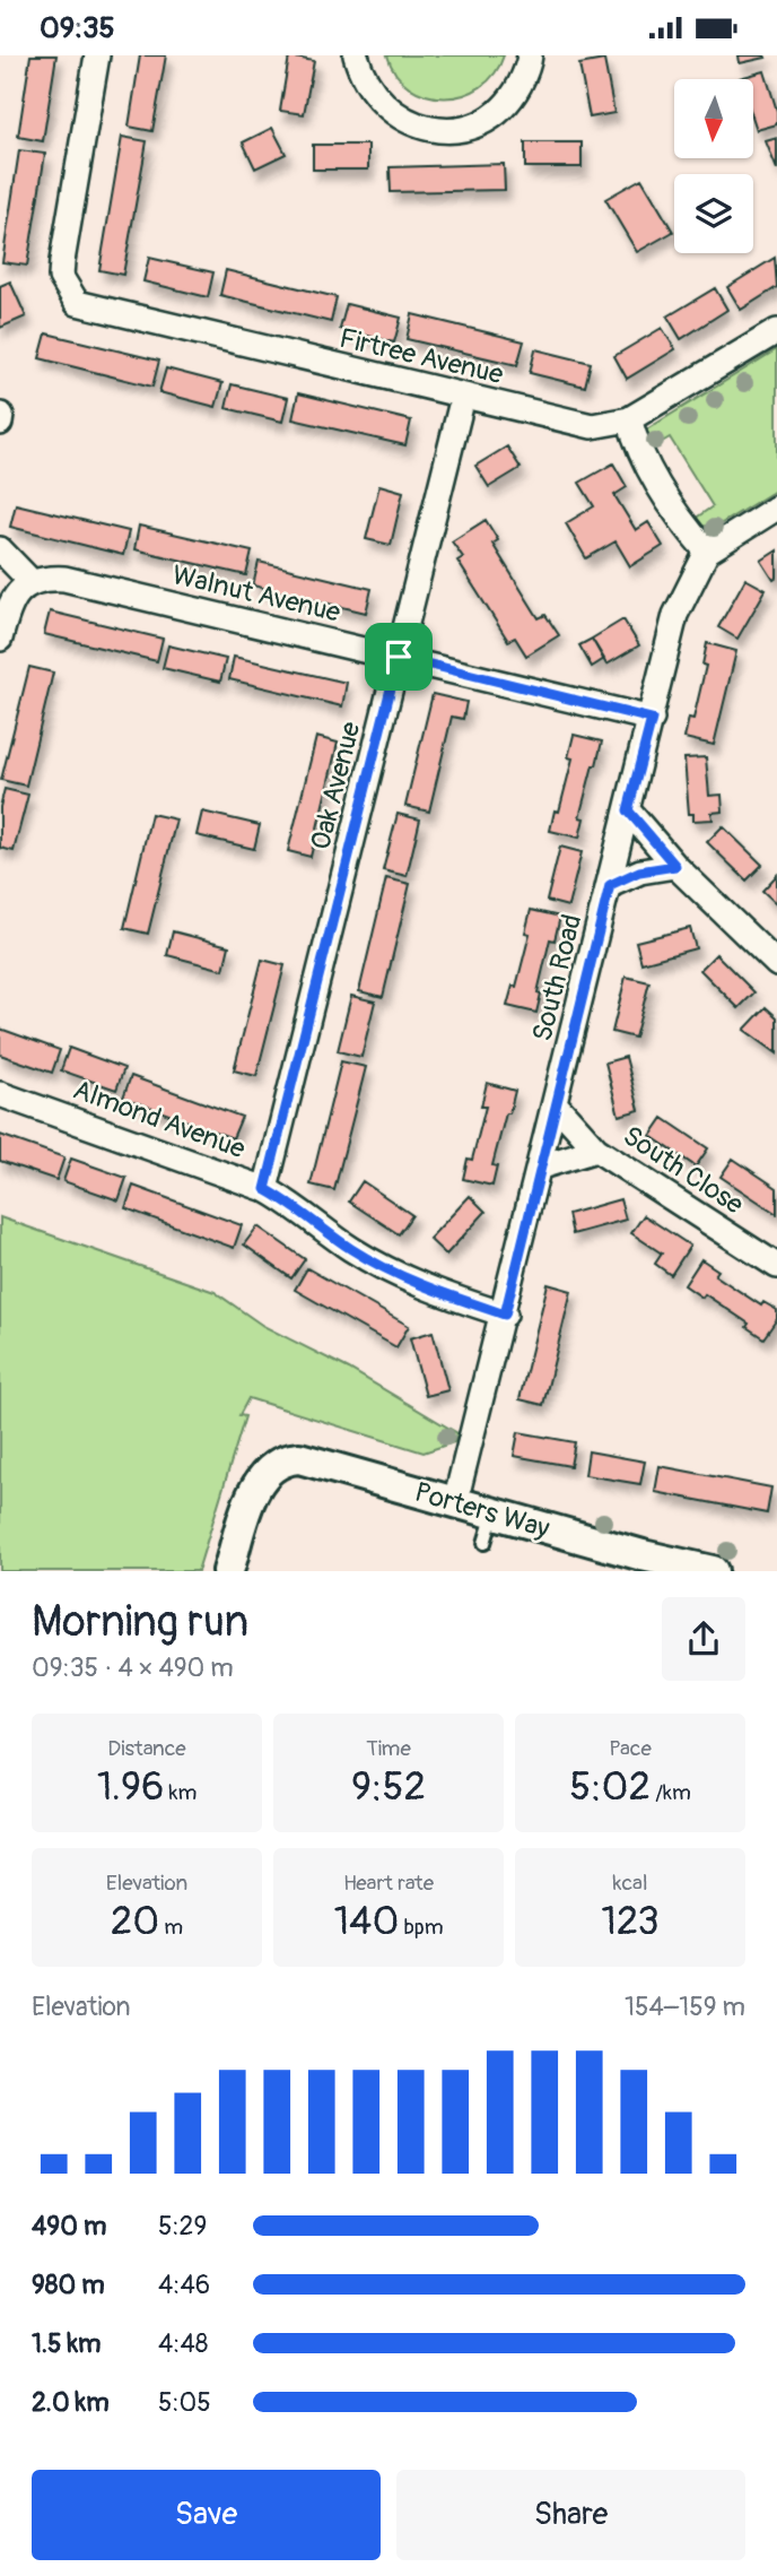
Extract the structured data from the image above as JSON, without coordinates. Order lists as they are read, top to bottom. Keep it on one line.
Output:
{"streets":{"street":["Firtree Avenue","Walnut Avenue","Oak Avenue","South Road","Almond Avenue","South Close","Porters Way"]},"crossings":[["Firtree Avenue","Oak Avenue"],["Walnut Avenue","Oak Avenue"],["Walnut Avenue","South Road"],["Oak Avenue","Almond Avenue"],["South Road","Almond Avenue"],["South Road","South Close"],["South Road","Porters Way"]],"north":"bottom","page":{"status":"09:35","heading":["Morning run","09:35 · 4 × 490 m"],"stats":[["Distance","1.96 km"],["Time","9:52"],["Pace","5:02 /km"],["Elevation","20 m"],["Heart rate","140 bpm"],["kcal","123"]],"chart":["Elevation","154–159 m"],"list":[{"name":"490 m","note":"5:29"},{"name":"980 m","note":"4:46"},{"name":"1.5 km","note":"4:48"},{"name":"2.0 km","note":"5:05"}],"buttons":["Save","Share"]}}
